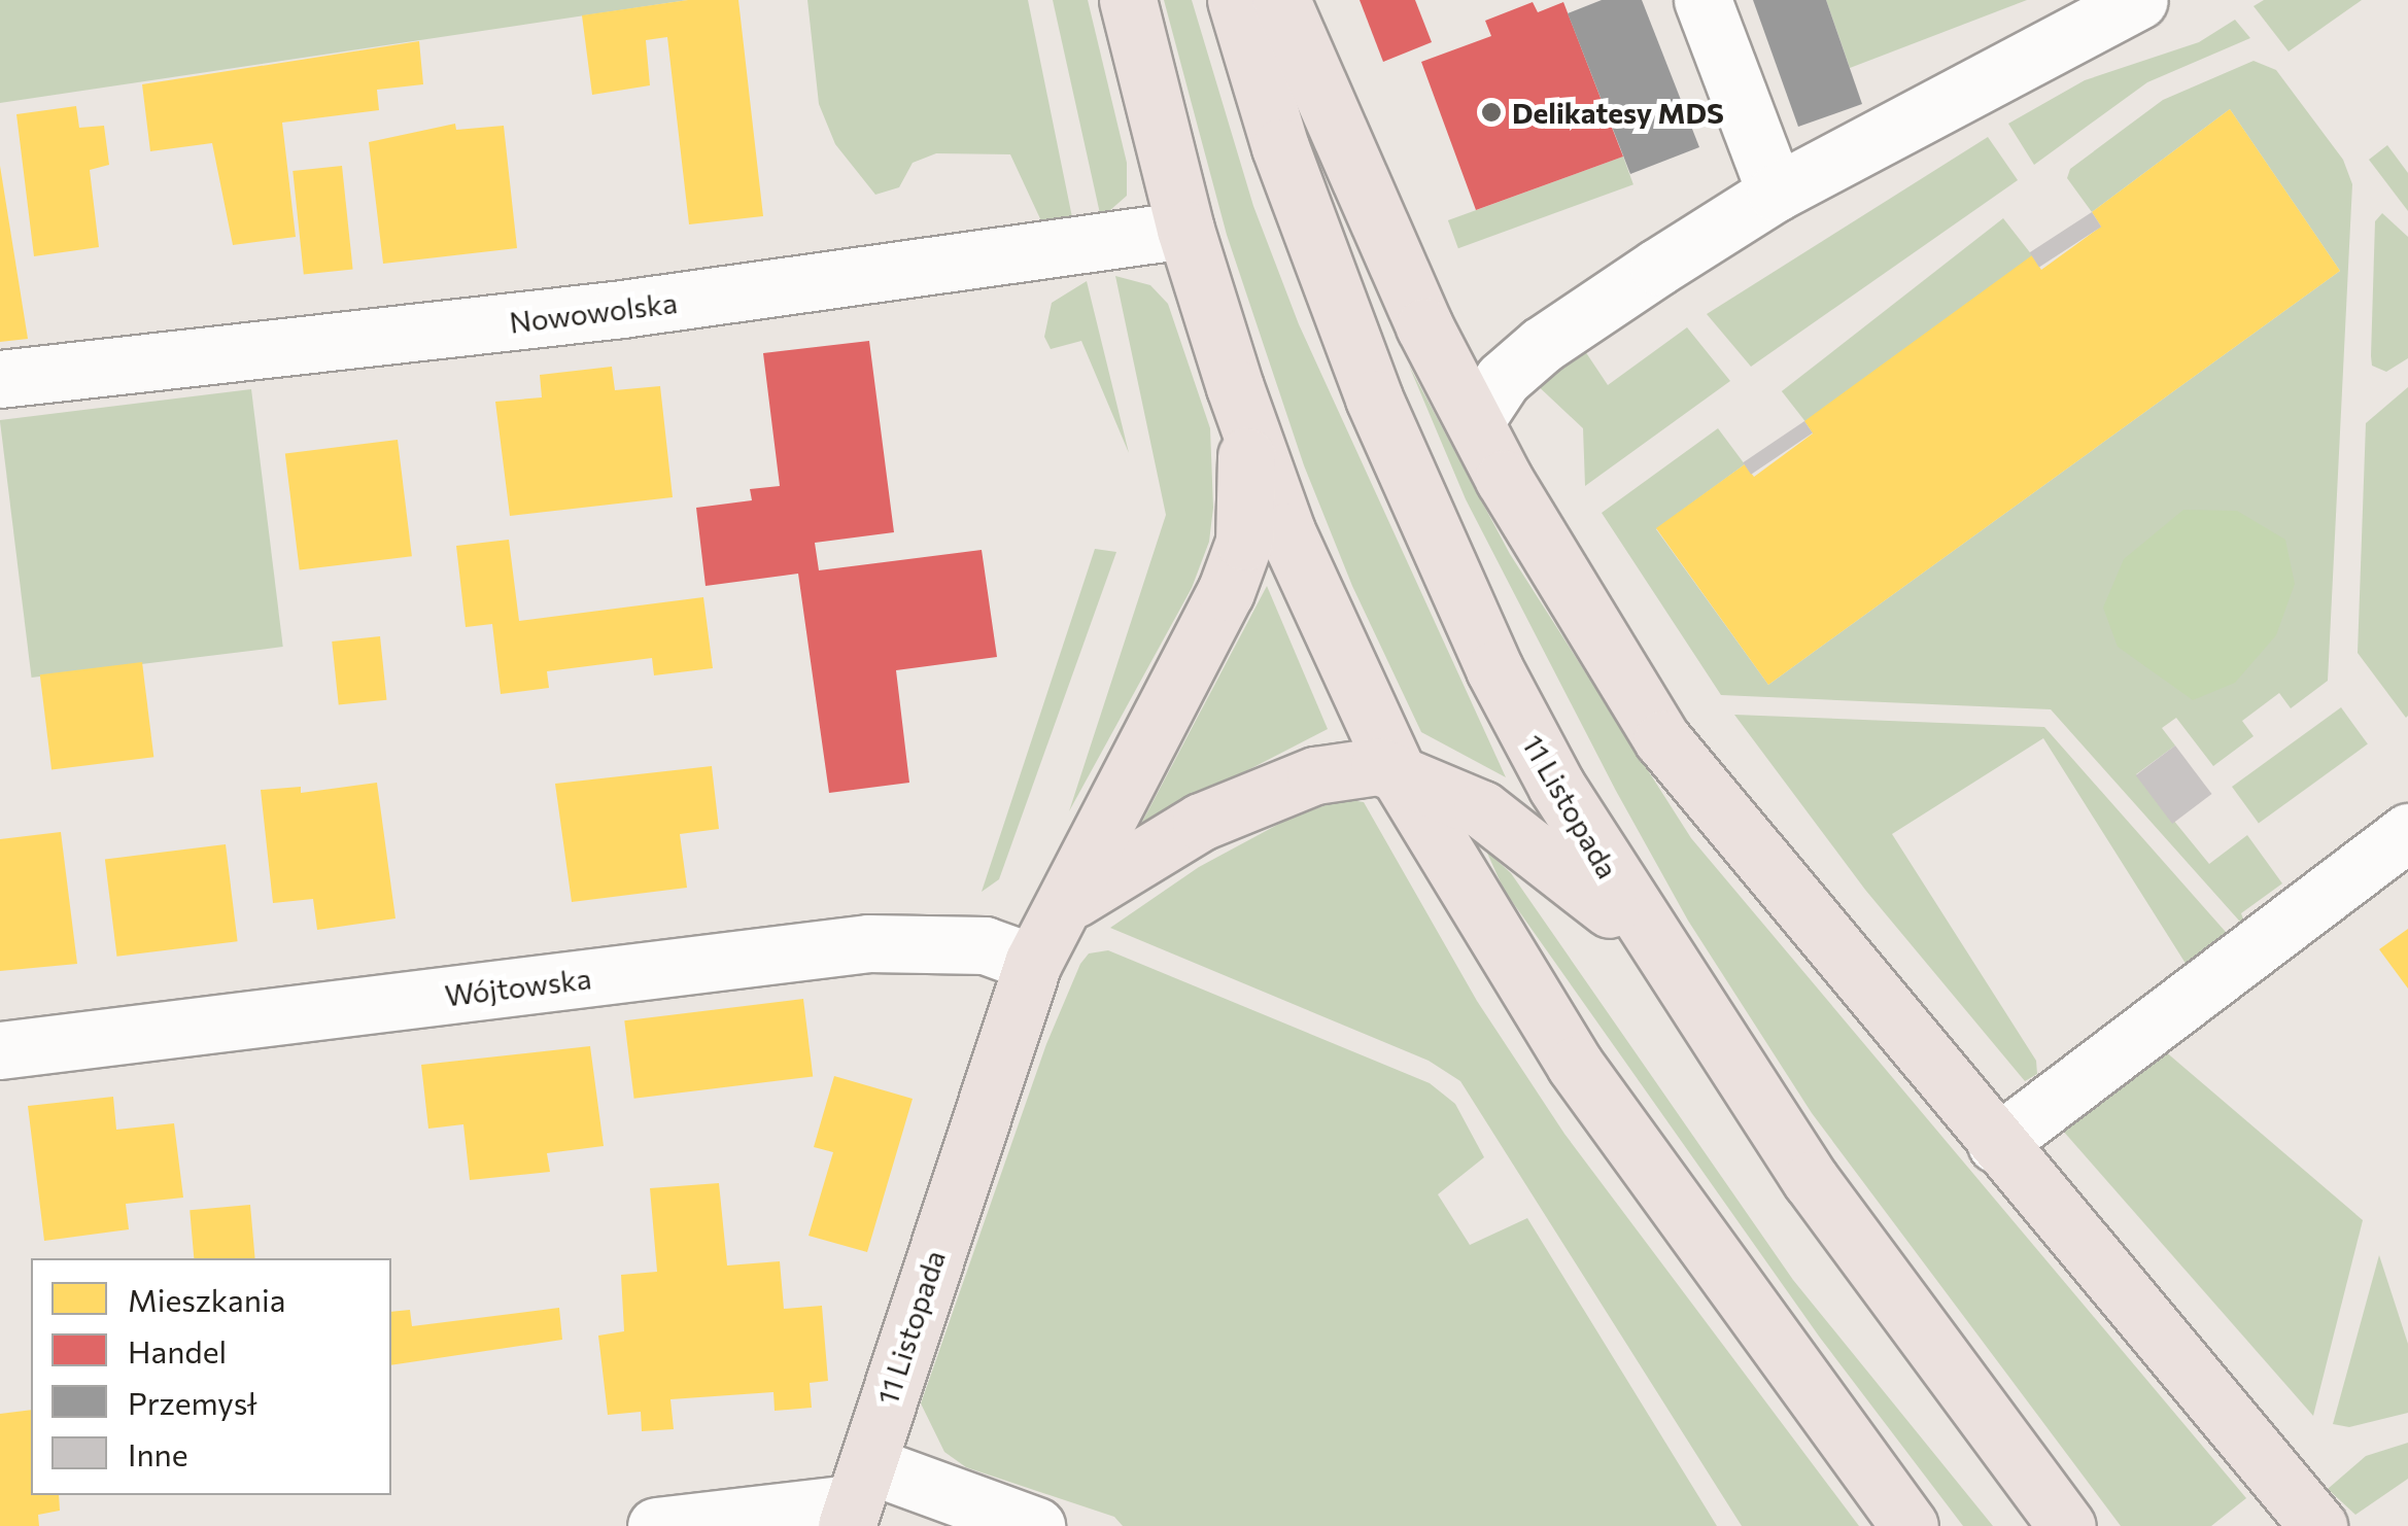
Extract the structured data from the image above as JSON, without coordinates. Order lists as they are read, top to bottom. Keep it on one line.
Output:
{"streets":{"main road":["11 Listopada"],"street":["Nowowolska","Wójtowska"]},"crossings":[["Nowowolska","11 Listopada"],["11 Listopada","Wójtowska"]],"places":["Delikatesy MDS"],"legend":["Mieszkania","Handel","Przemysł","Inne"]}
